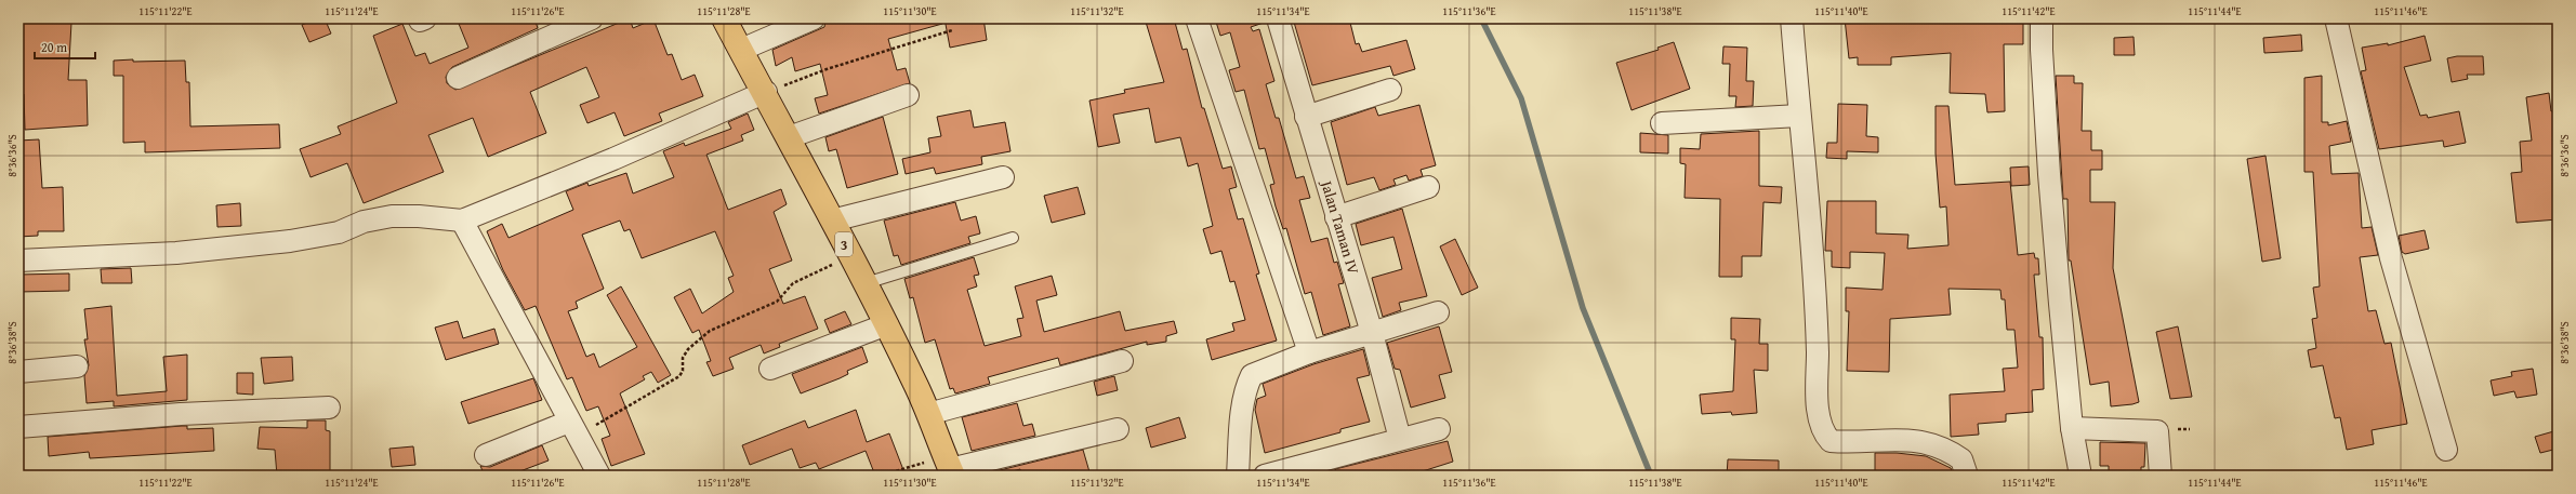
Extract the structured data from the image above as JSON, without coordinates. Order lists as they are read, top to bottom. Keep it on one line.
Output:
{"streets":{"highway":["3"],"street":["Jalan Taman IV"]},"scale_bar":"20 m","coordinates":["115°11'22\"E","115°11'24\"E","115°11'26\"E","115°11'28\"E","115°11'30\"E","115°11'32\"E","115°11'34\"E","115°11'36\"E","115°11'38\"E","115°11'40\"E","115°11'42\"E","115°11'44\"E","115°11'46\"E","8°36'36\"S","8°36'38\"S"]}
